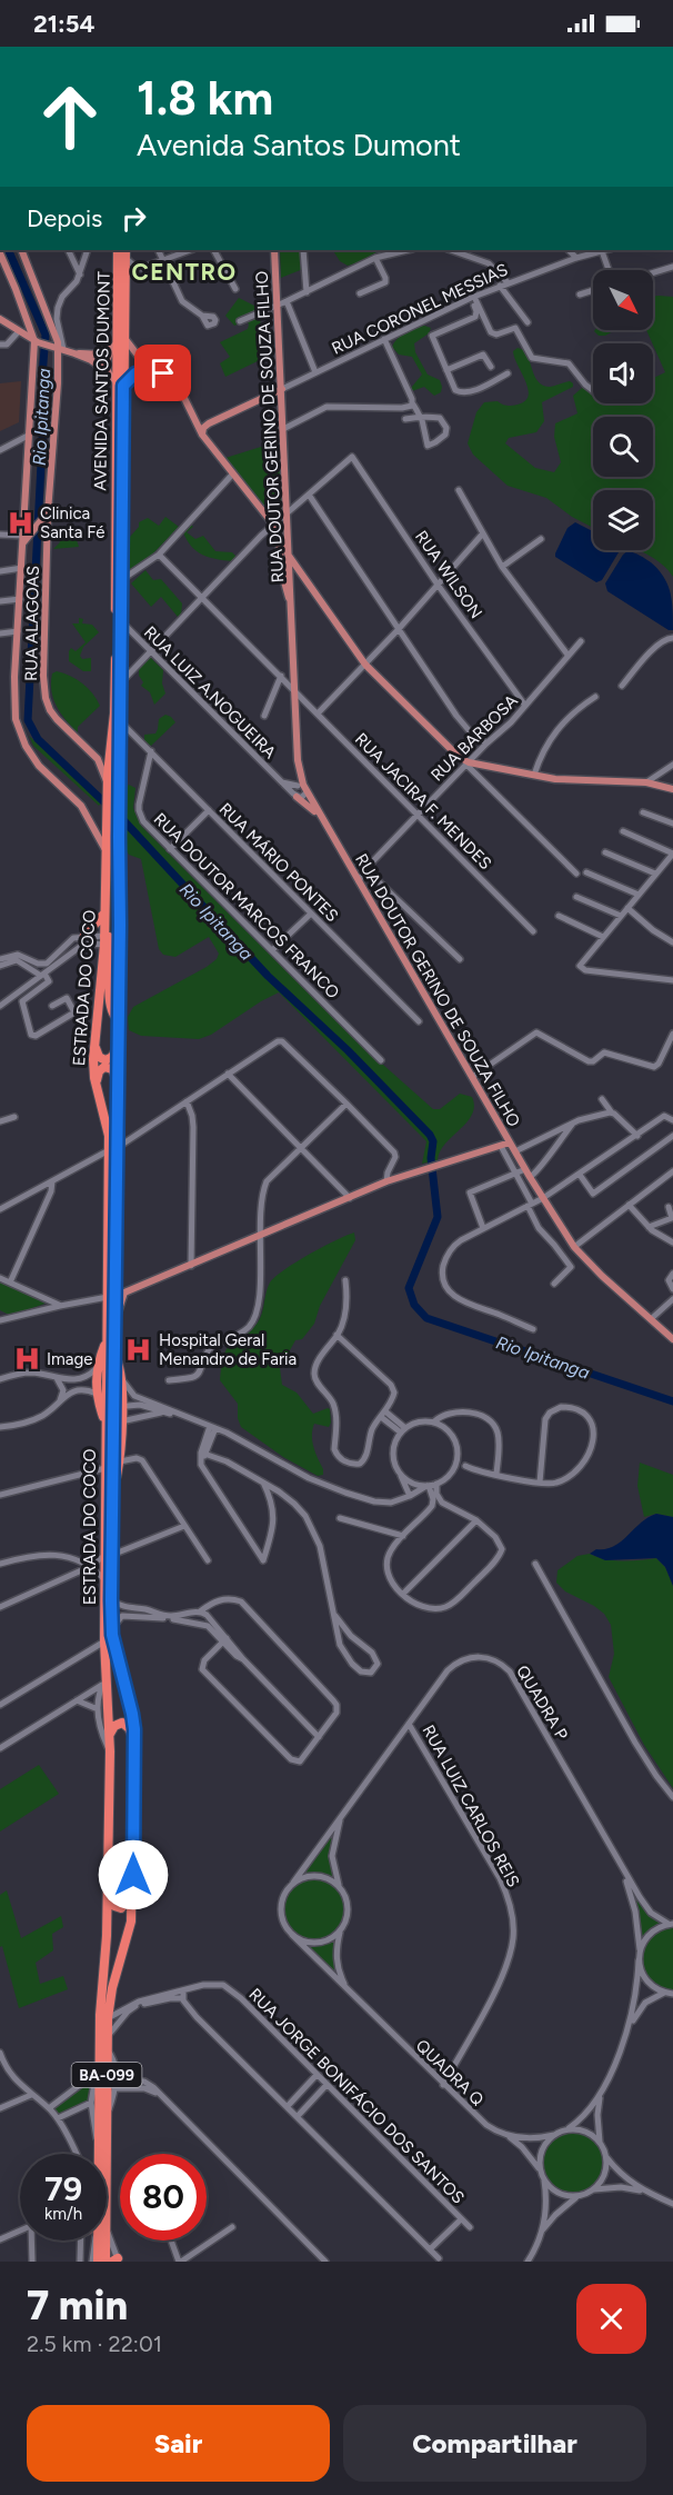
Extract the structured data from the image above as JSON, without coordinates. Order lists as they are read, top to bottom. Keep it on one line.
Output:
{"streets":{"highway":["AVENIDA SANTOS DUMONT","ESTRADA DO COCO","BA-099"],"main road":["RUA DOUTOR GERINO DE SOUZA FILHO","RUA ALAGOAS"],"street":["RUA CORONEL MESSIAS","RUA WILSON","RUA LUIZ A.NOGUEIRA","RUA BARBOSA","RUA JACIRA F. MENDES","RUA MÁRIO PONTES","RUA DOUTOR MARCOS FRANCO","QUADRA P","RUA LUIZ CARLOS REIS","QUADRA Q","RUA JORGE BONIFÁCIO DOS SANTOS"]},"crossings":[["RUA CORONEL MESSIAS","RUA DOUTOR GERINO DE SOUZA FILHO"],["AVENIDA SANTOS DUMONT","RUA ALAGOAS"],["AVENIDA SANTOS DUMONT","RUA LUIZ A.NOGUEIRA"],["AVENIDA SANTOS DUMONT","RUA MÁRIO PONTES"],["AVENIDA SANTOS DUMONT","ESTRADA DO COCO"],["RUA DOUTOR GERINO DE SOUZA FILHO","RUA LUIZ A.NOGUEIRA"],["RUA DOUTOR GERINO DE SOUZA FILHO","RUA BARBOSA"],["RUA DOUTOR GERINO DE SOUZA FILHO","RUA JACIRA F. MENDES"],["RUA WILSON","RUA BARBOSA"],["RUA BARBOSA","RUA JACIRA F. MENDES"],["RUA MÁRIO PONTES","RUA DOUTOR MARCOS FRANCO"],["QUADRA P","RUA LUIZ CARLOS REIS"],["RUA LUIZ CARLOS REIS","QUADRA Q"]],"districts":["CENTRO"],"water":["Rio Ipitanga"],"places":{"hospital":["Clinica Santa Fé","Hospital Geral Menandro de Faria","Image"]},"north":"bottom right","page":{"status":"21:54","turn":["1.8 km","Avenida Santos Dumont"],"then":"Depois","speed":"79 km/h","limit":"80","heading":["7 min","2.5 km · 22:01"],"buttons":["Sair","Compartilhar"]}}
